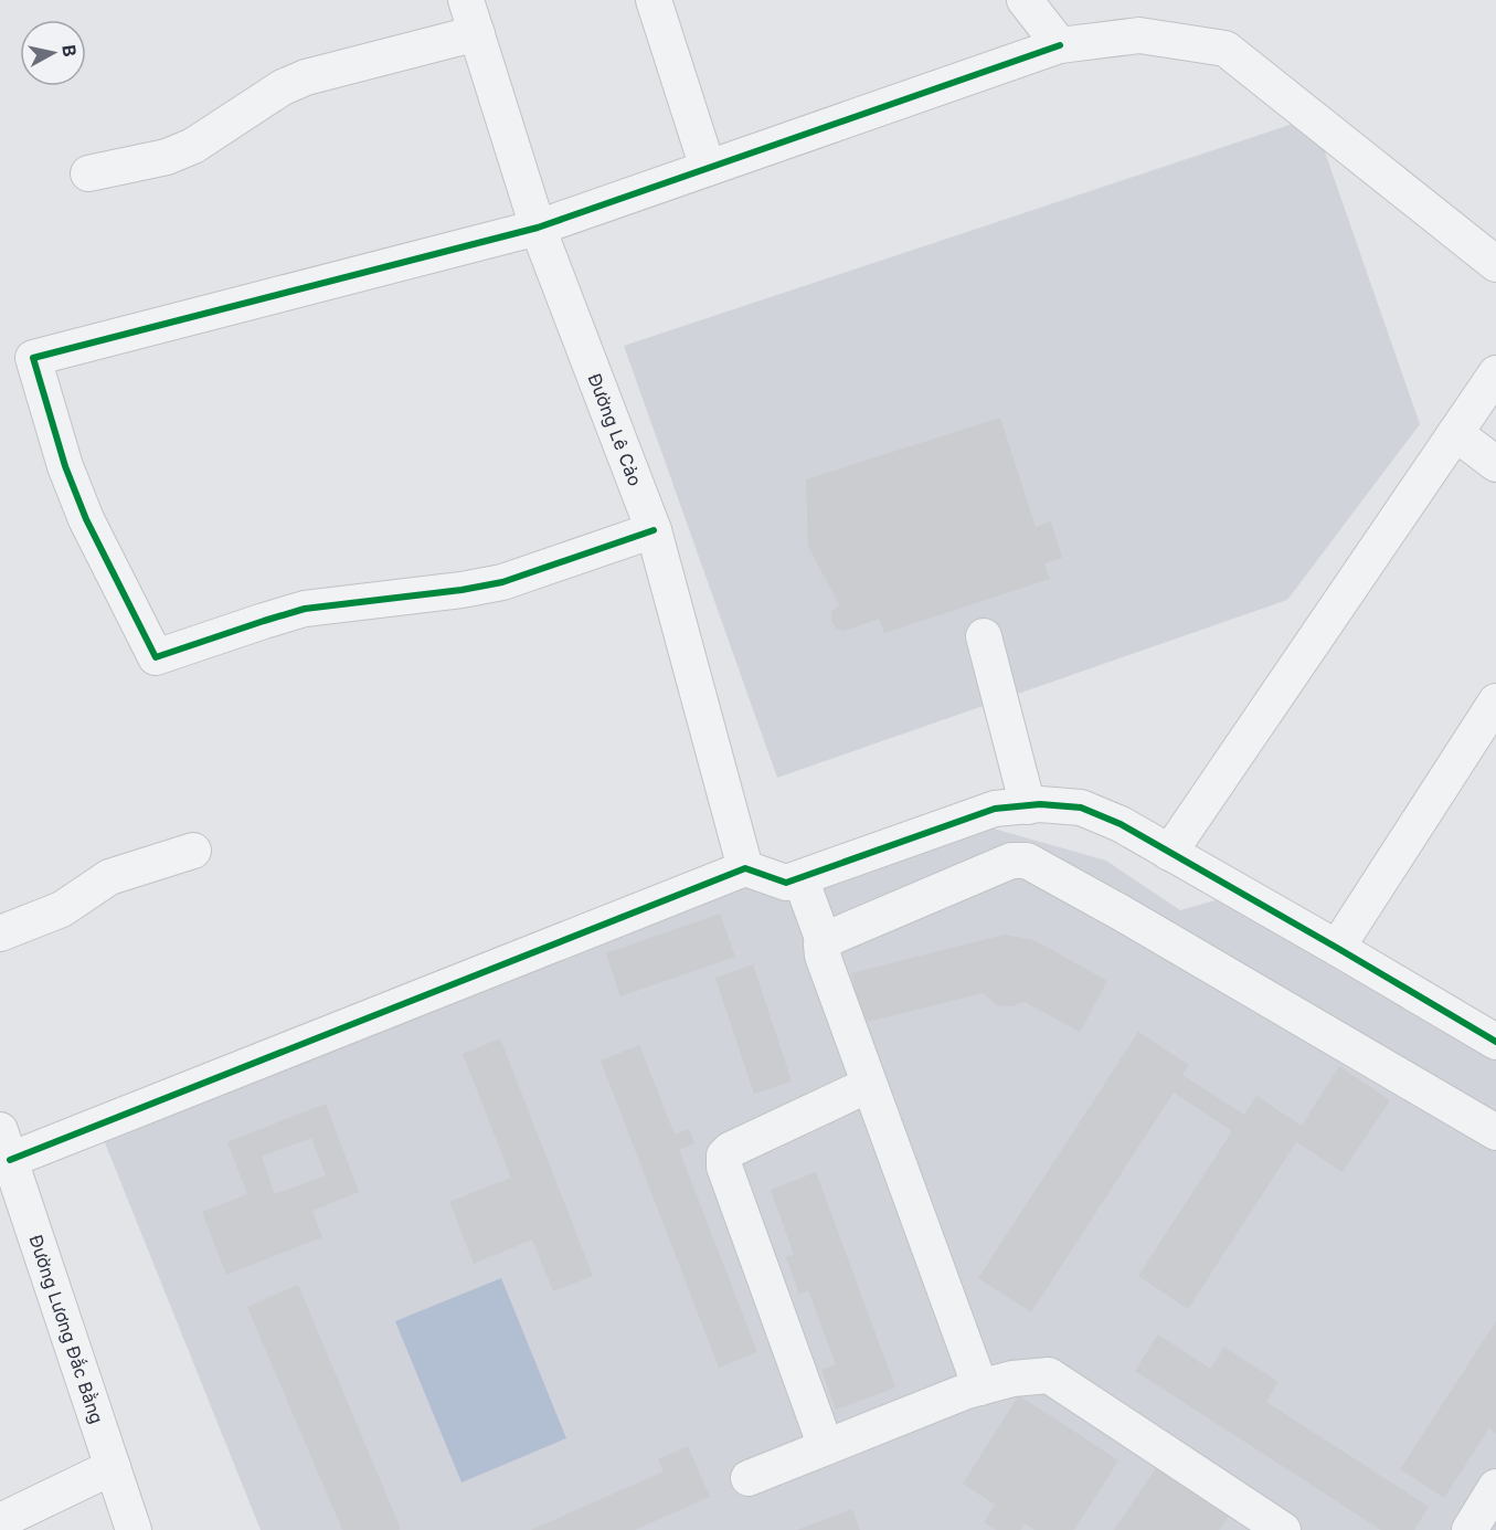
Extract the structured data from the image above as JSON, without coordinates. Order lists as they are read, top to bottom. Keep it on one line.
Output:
{"streets":{"street":["Đường Lê Cảo","Đường Lương Đắc Bằng"]},"north":"right"}
